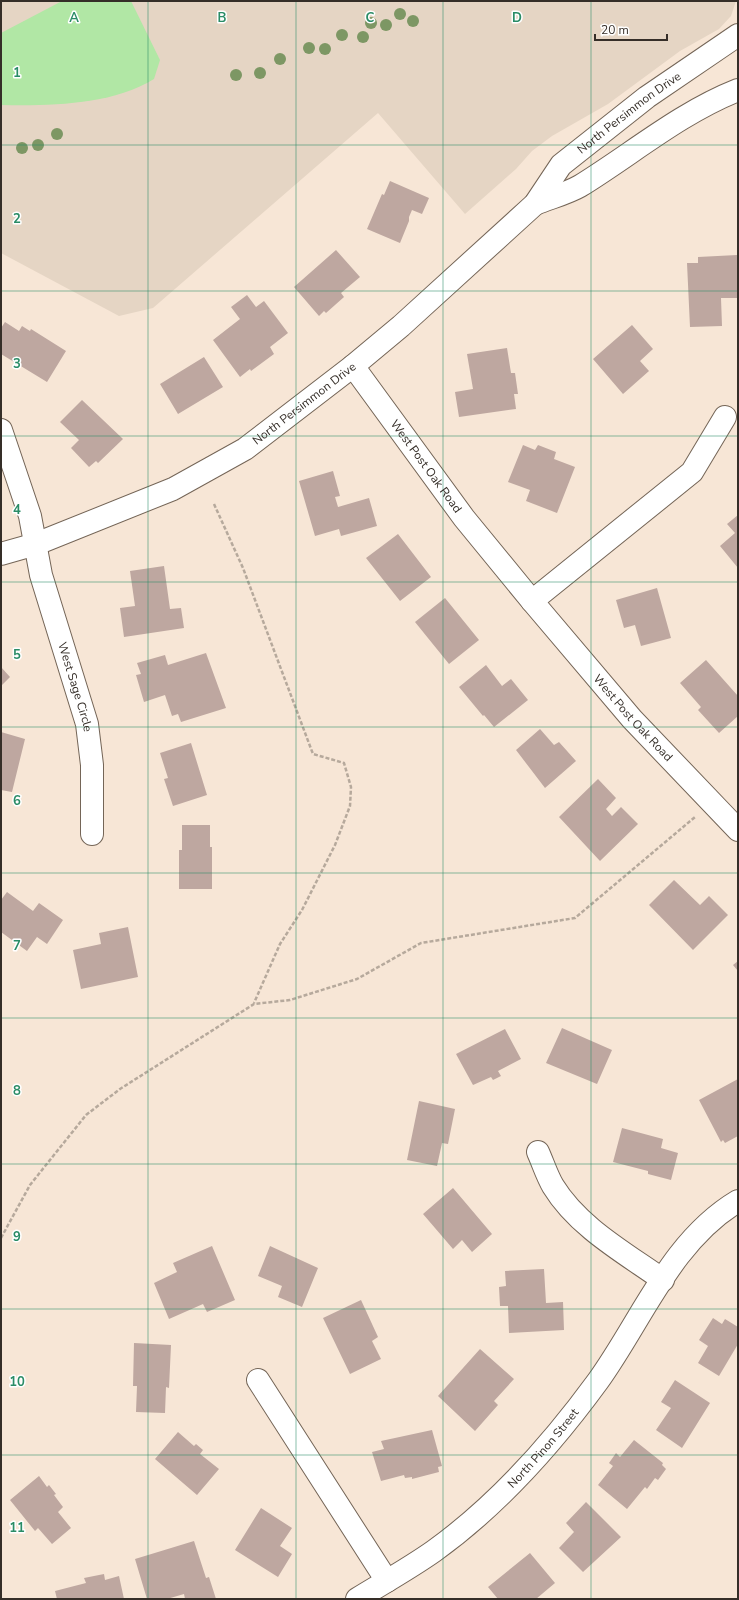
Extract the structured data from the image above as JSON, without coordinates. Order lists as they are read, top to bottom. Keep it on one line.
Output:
{"streets":{"street":["North Persimmon Drive","West Post Oak Road","West Sage Circle","North Pinon Street"]},"crossings":[["North Persimmon Drive","West Post Oak Road"],["North Persimmon Drive","West Sage Circle"]],"scale_bar":"20 m","grid":{"columns":["A","B","C","D"],"rows":["1","2","3","4","5","6","7","8","9","10","11"]}}
